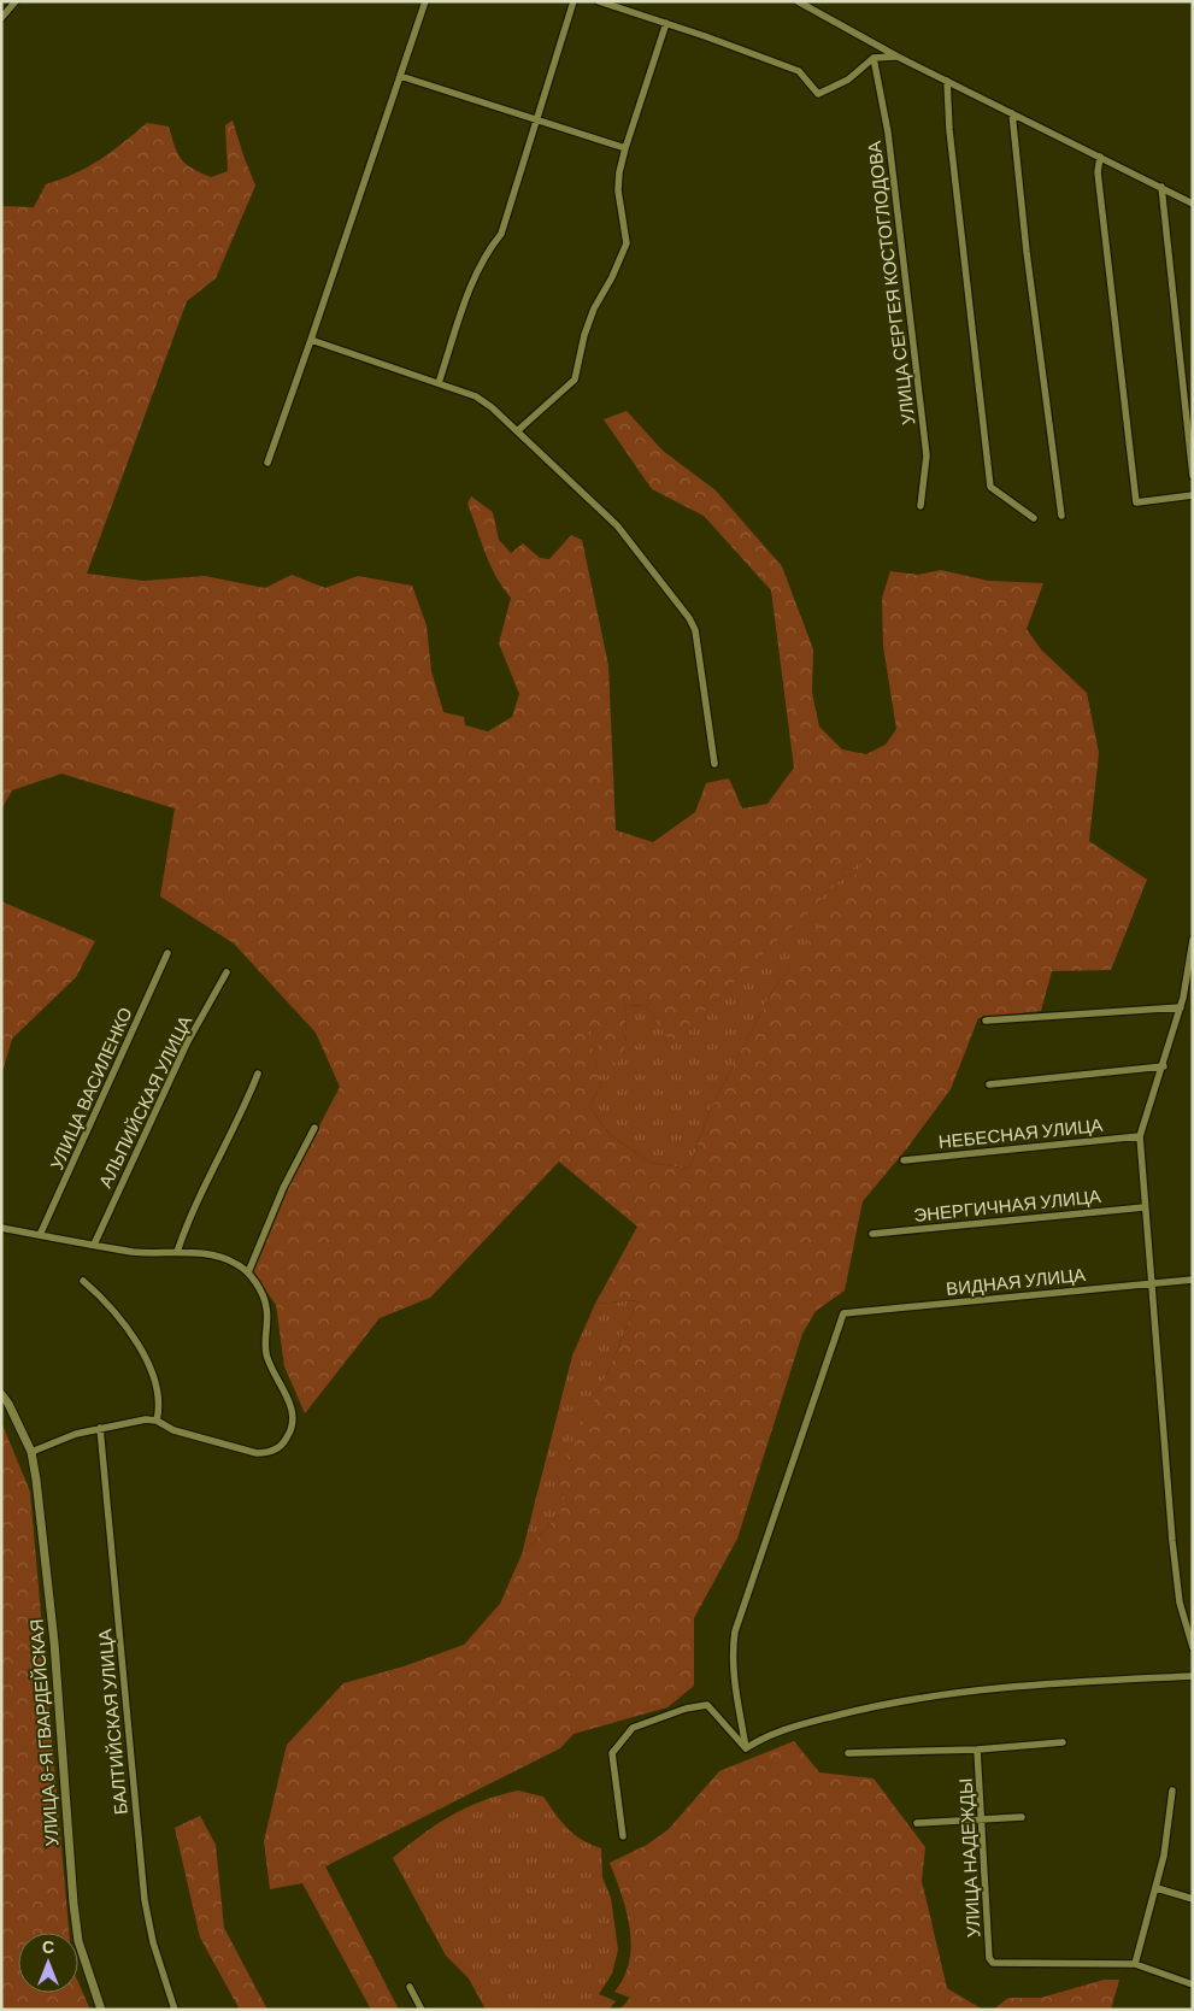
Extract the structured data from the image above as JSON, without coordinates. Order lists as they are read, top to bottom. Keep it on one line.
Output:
{"streets":{"street":["УЛИЦА СЕРГЕЯ КОСТОГЛОДОВА","УЛИЦА ВАСИЛЕНКО","АЛЬПИЙСКАЯ УЛИЦА","НЕБЕСНАЯ УЛИЦА","ЭНЕРГИЧНАЯ УЛИЦА","ВИДНАЯ УЛИЦА","БАЛТИЙСКАЯ УЛИЦА","УЛИЦА 8-Я ГВАРДЕЙСКАЯ","УЛИЦА НАДЕЖДЫ"]},"north":"top"}
